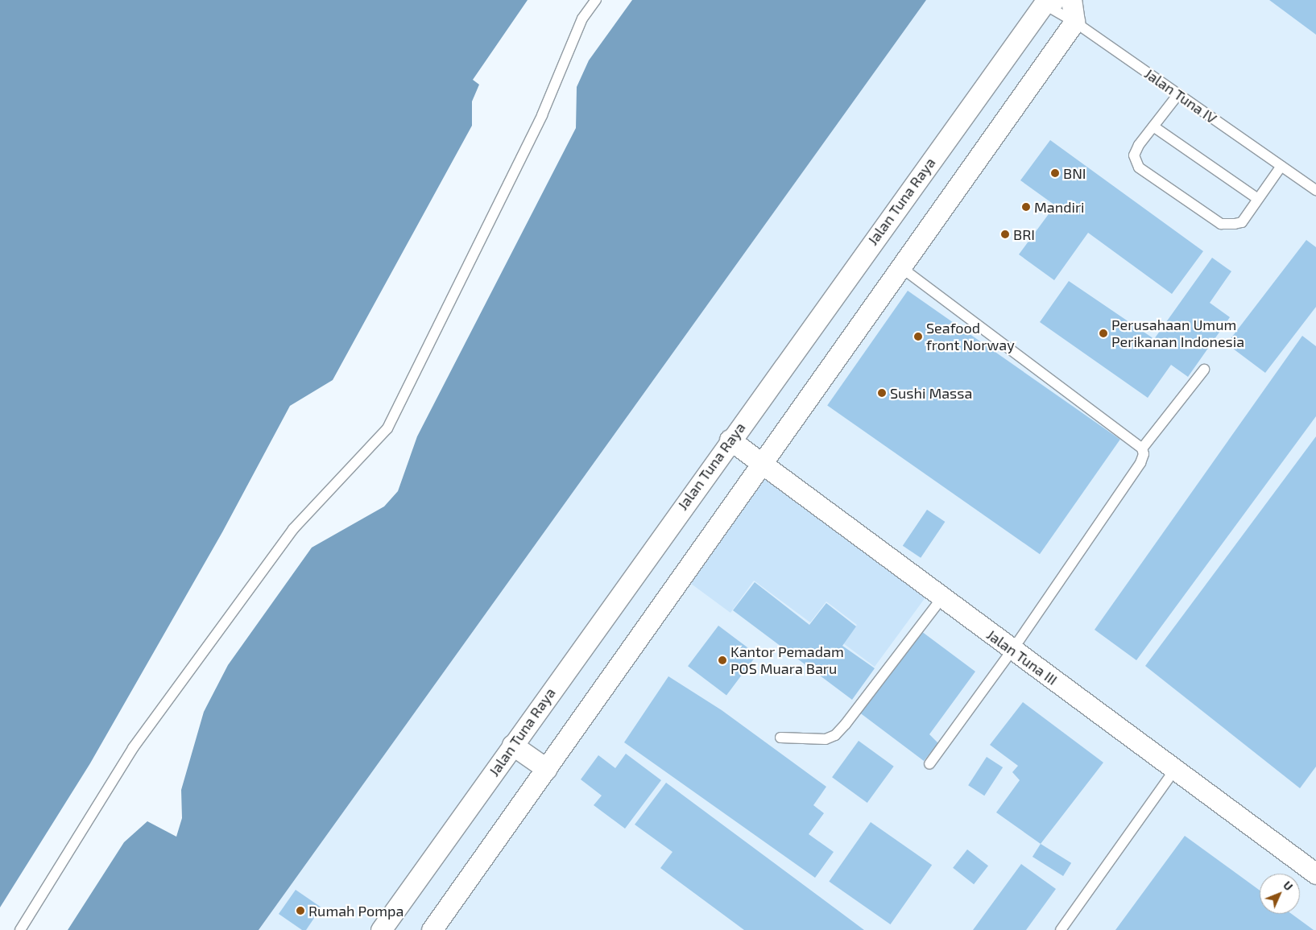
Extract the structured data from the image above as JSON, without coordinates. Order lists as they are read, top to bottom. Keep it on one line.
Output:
{"streets":{"street":["Jalan Tuna Raya","Jalan Tuna III"],"lane":["Jalan Tuna IV"]},"crossings":[["Jalan Tuna IV","Jalan Tuna Raya"],["Jalan Tuna Raya","Jalan Tuna III"]],"places":["BNI","Mandiri","BRI","Perusahaan Umum Perikanan Indonesia","Seafood front Norway","Sushi Massa","Kantor Pemadam POS Muara Baru","Rumah Pompa"],"north":"top right"}
